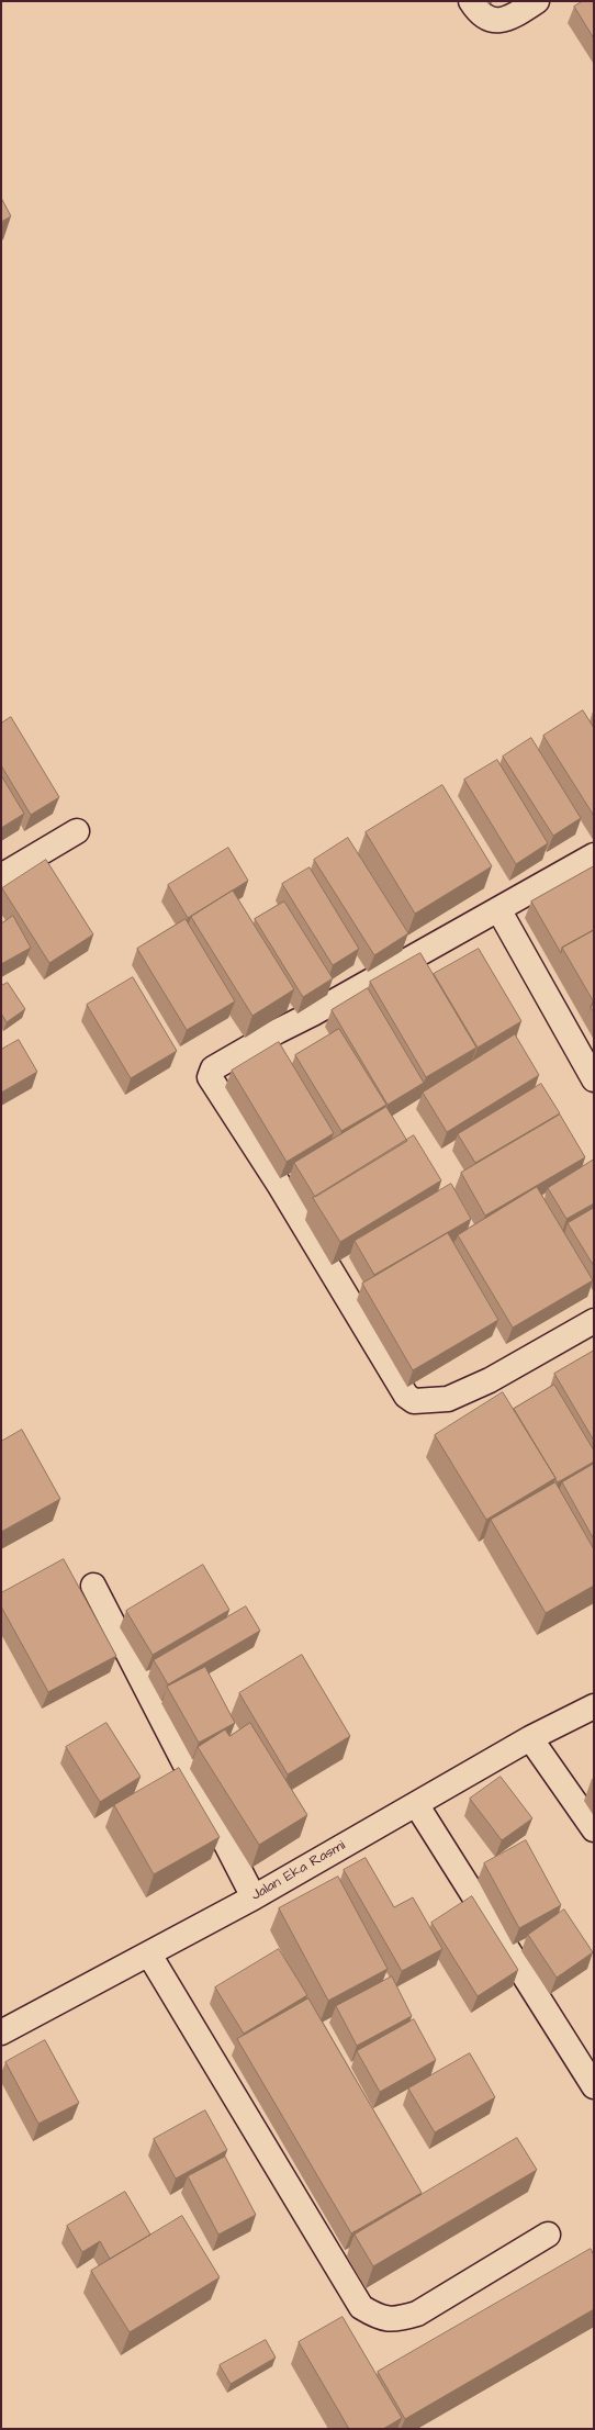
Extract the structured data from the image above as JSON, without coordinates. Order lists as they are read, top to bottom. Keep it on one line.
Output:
{"streets":{"street":["Jalan Eka Rasmi"]}}
